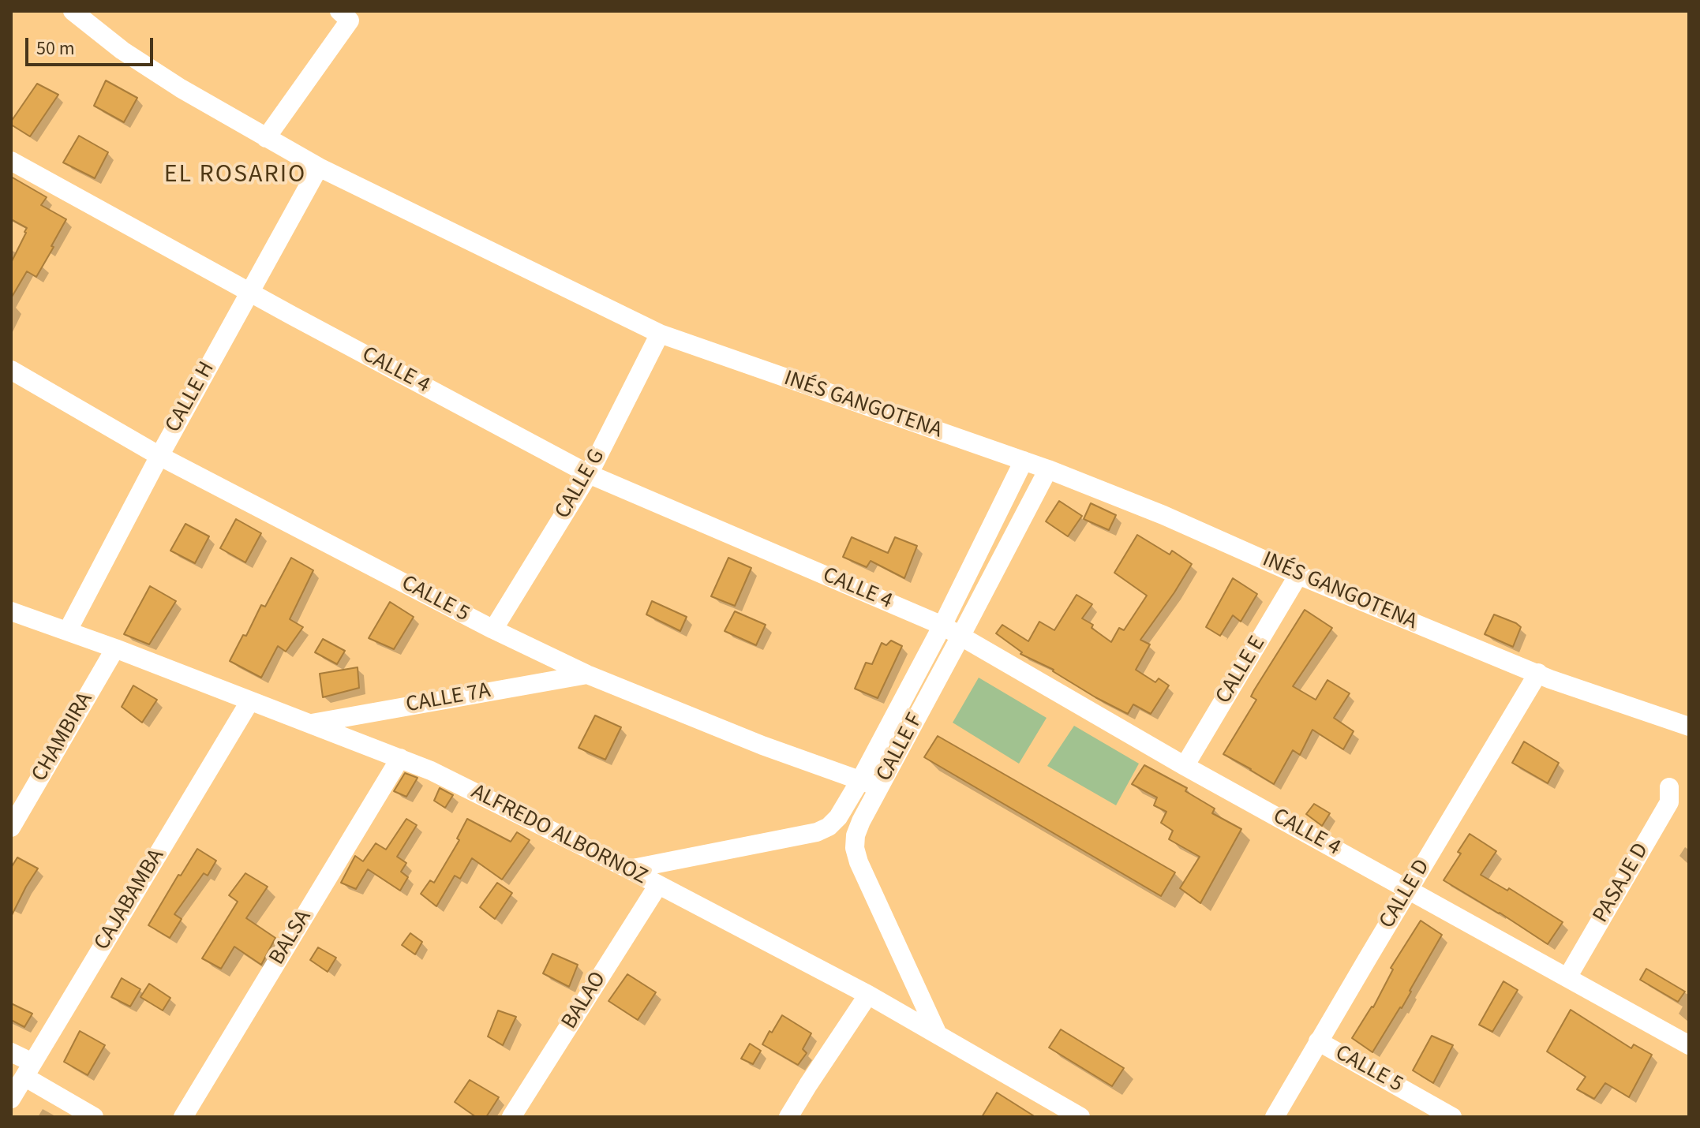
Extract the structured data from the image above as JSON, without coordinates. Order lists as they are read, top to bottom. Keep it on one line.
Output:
{"streets":{"street":["CALLE 4","CALLE H","INÉS GANGOTENA","CALLE G","CALLE 5","CALLE E","CALLE 7A","CHAMBIRA","CALLE F","ALFREDO ALBORNOZ","PASAJE D","CALLE D","CAJABAMBA","BALSA","BALAO"]},"crossings":[["CALLE 4","CALLE H"],["CALLE 4","CALLE G"],["CALLE 4","CALLE E"],["CALLE 4","CALLE F"],["CALLE 4","PASAJE D"],["CALLE 4","CALLE D"],["CALLE H","INÉS GANGOTENA"],["CALLE H","CALLE 5"],["CALLE H","ALFREDO ALBORNOZ"],["INÉS GANGOTENA","CALLE G"],["INÉS GANGOTENA","CALLE E"],["INÉS GANGOTENA","CALLE F"],["INÉS GANGOTENA","CALLE D"],["CALLE G","CALLE 5"],["CALLE 5","CALLE 7A"],["CALLE 5","CALLE F"],["CALLE 5","CALLE D"],["CALLE 7A","ALFREDO ALBORNOZ"],["CHAMBIRA","ALFREDO ALBORNOZ"],["CALLE F","ALFREDO ALBORNOZ"],["ALFREDO ALBORNOZ","CAJABAMBA"],["ALFREDO ALBORNOZ","BALSA"],["ALFREDO ALBORNOZ","BALAO"]],"districts":["EL ROSARIO"],"scale_bar":"50 m"}
